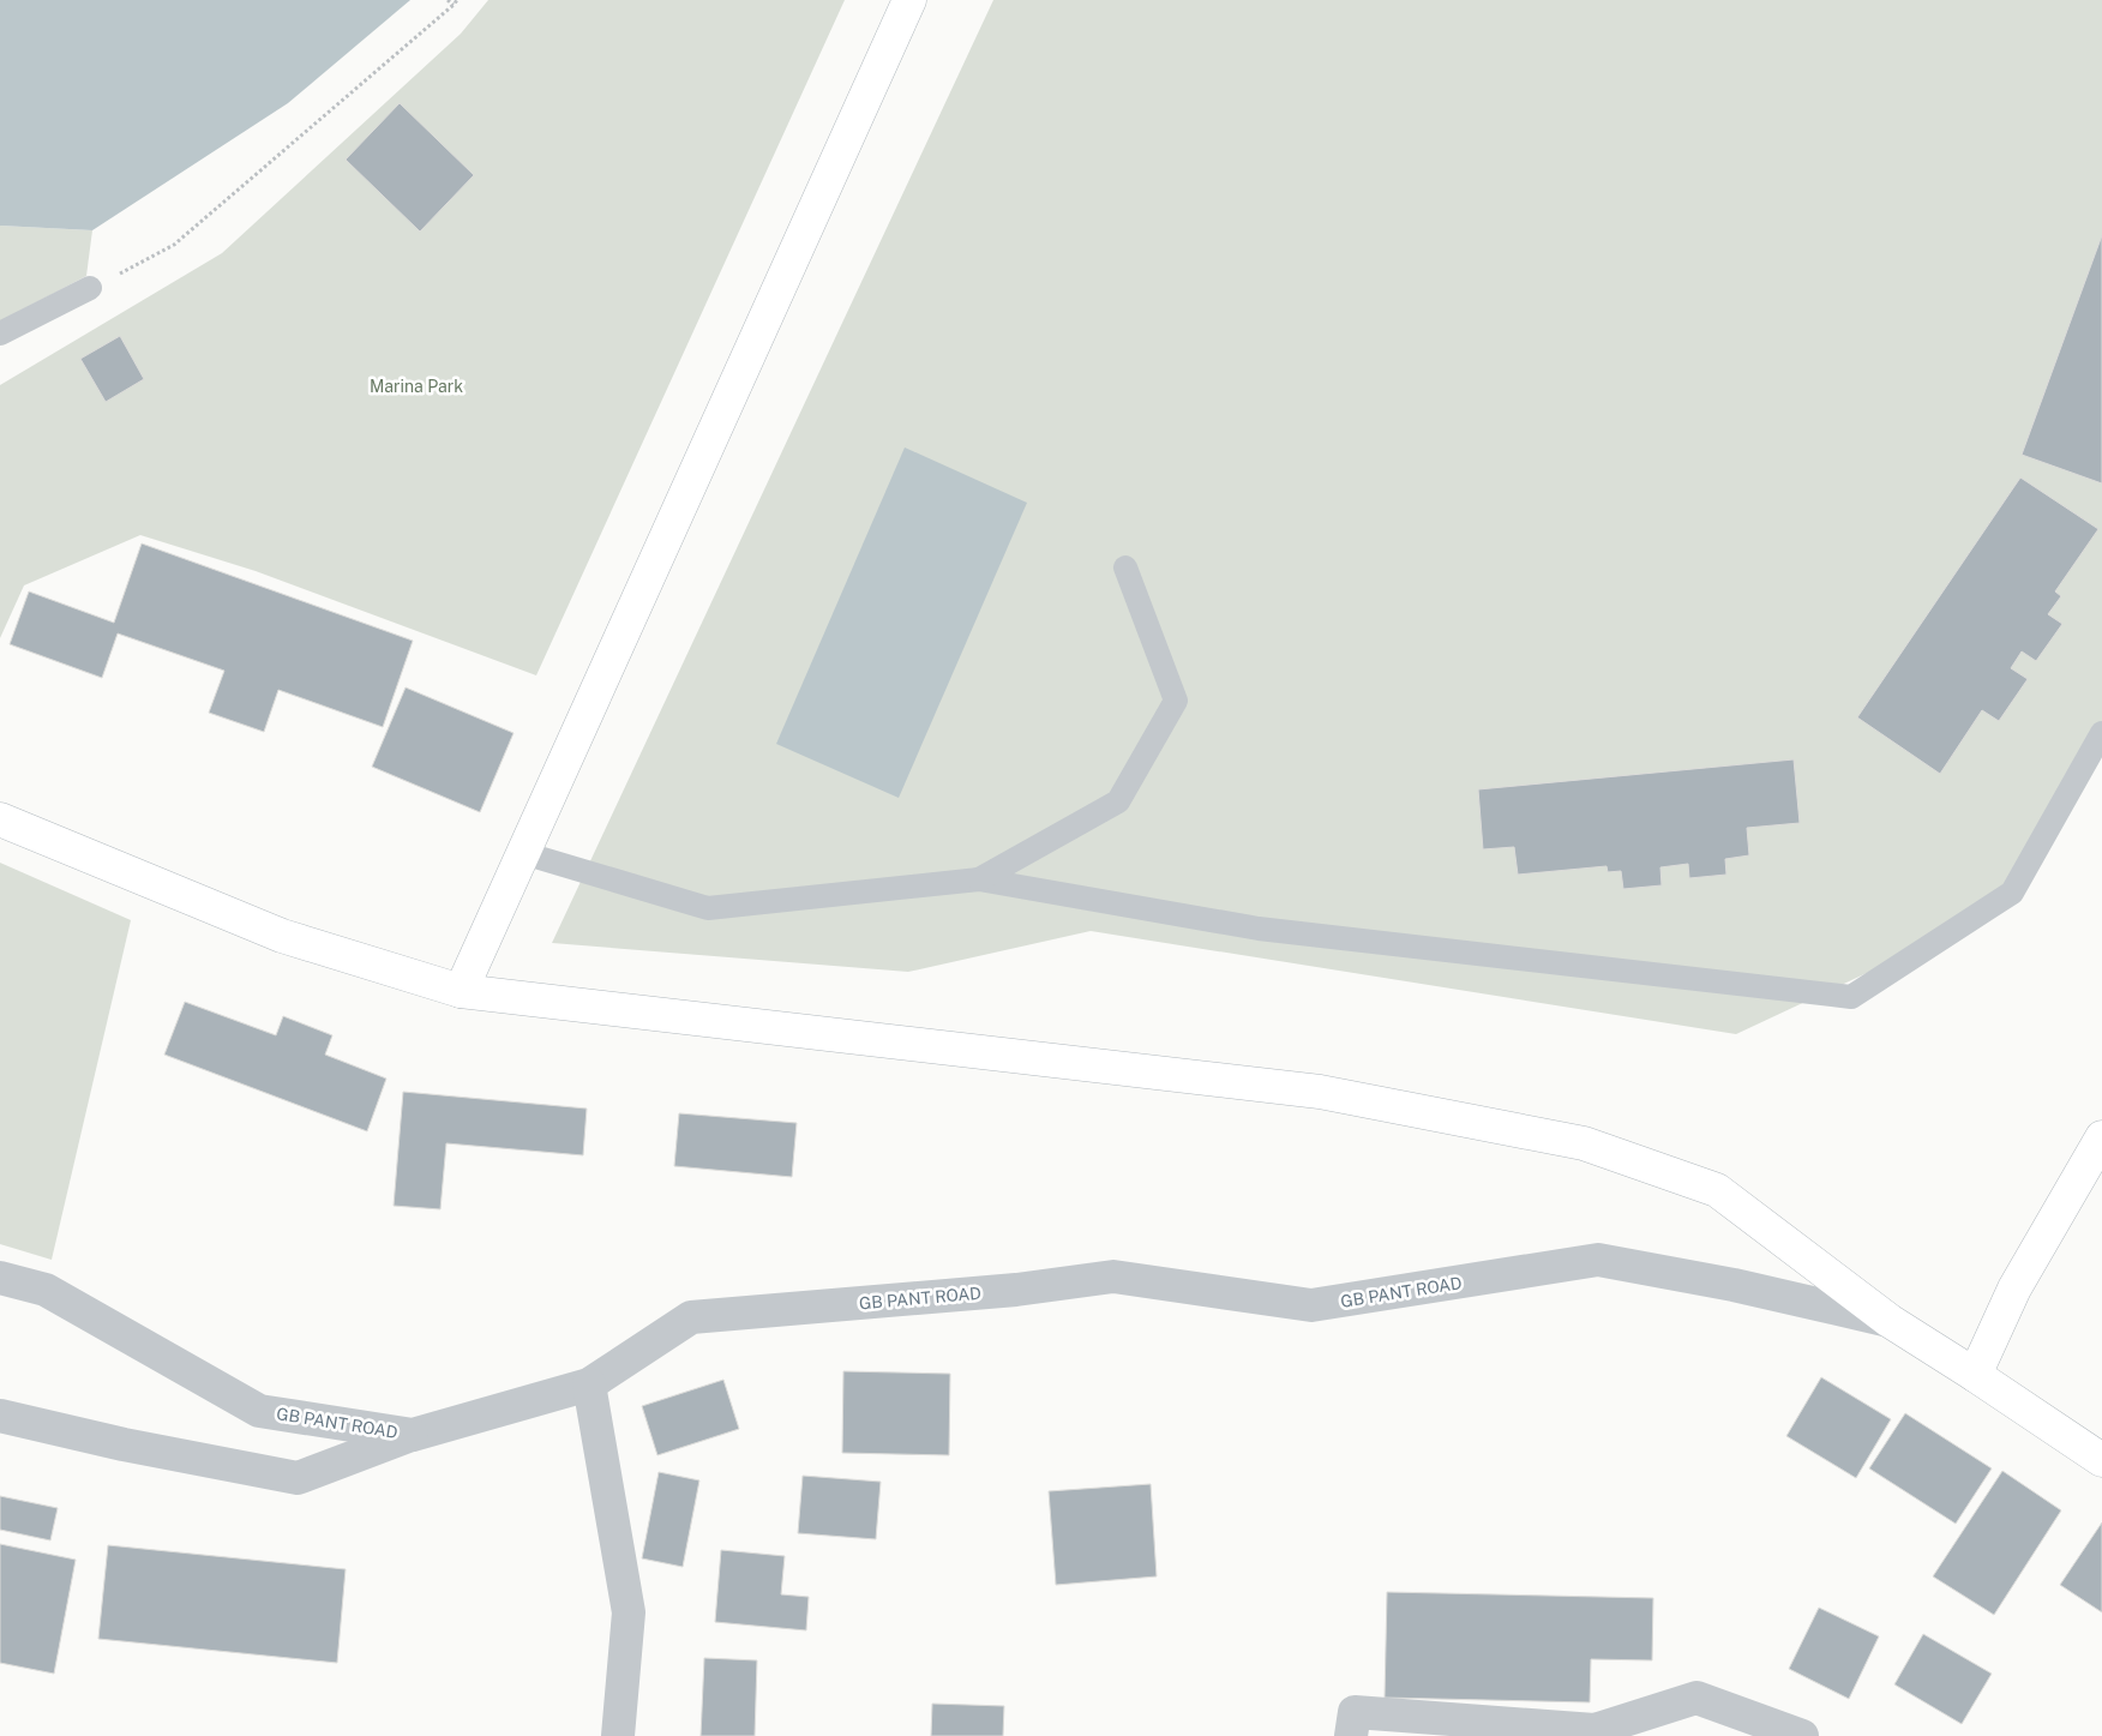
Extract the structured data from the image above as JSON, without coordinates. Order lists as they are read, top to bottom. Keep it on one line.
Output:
{"streets":{"street":["GB PANT ROAD"]},"parks":["Marina Park"]}
